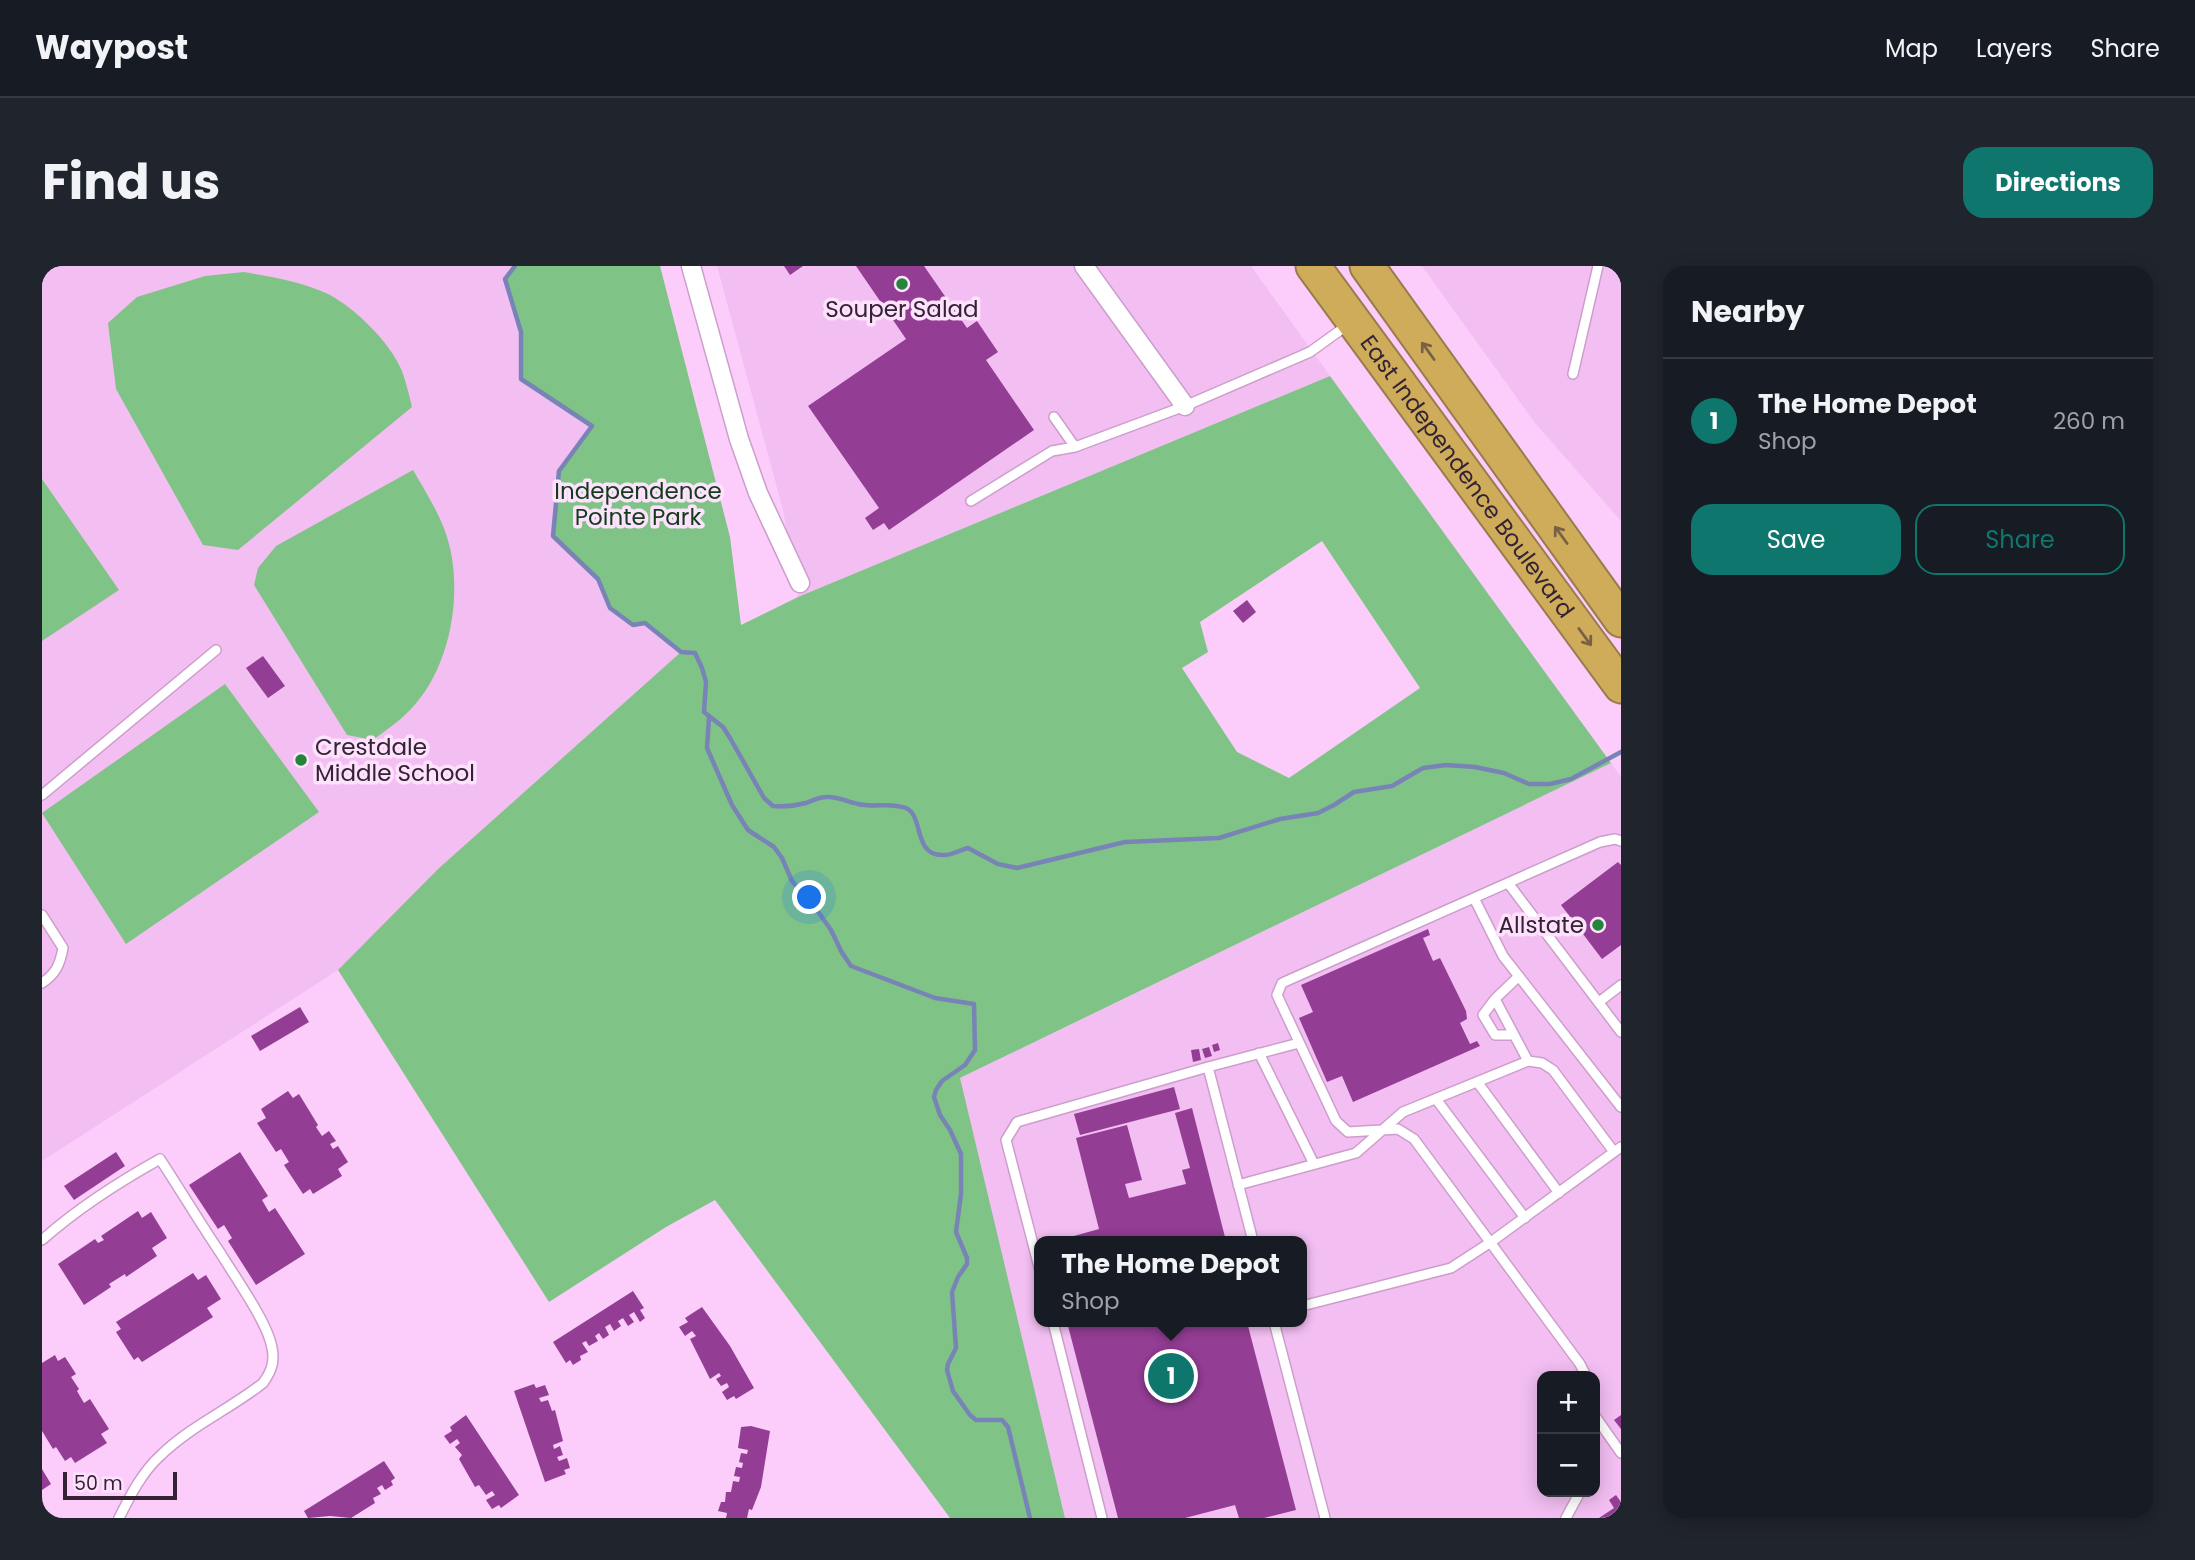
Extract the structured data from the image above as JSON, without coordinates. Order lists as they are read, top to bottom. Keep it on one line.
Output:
{"streets":{"highway":["East Independence Boulevard"]},"parks":["Independence Pointe Park"],"places":["Souper Salad","Crestdale Middle School","Allstate"],"scale_bar":"50 m","page":{"header":"Waypost","nav":["Map","Layers","Share"],"title":"Find us","buttons":["Directions",["Save","Share"]],"heading":"Nearby","list":[{"mark":"1","name":"The Home Depot","note":"Shop","value":"260 m"}],"popup":["The Home Depot","Shop"],"pins":"1","map_buttons":["+","−"],"scale":"50 m"}}
